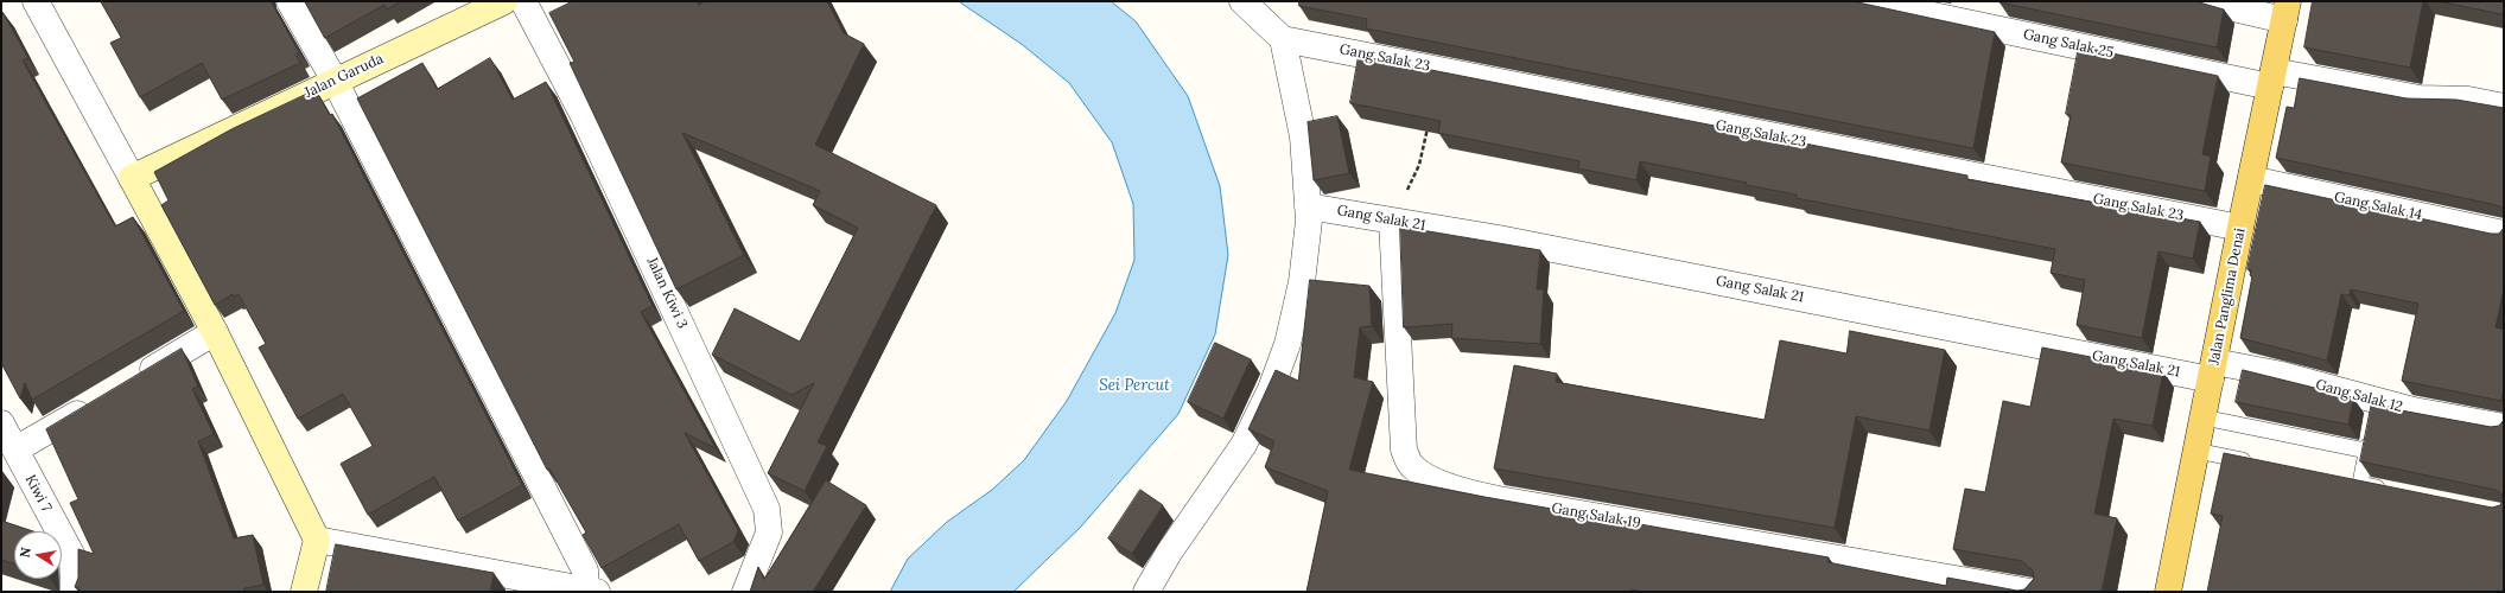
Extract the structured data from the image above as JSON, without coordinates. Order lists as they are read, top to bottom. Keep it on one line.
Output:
{"streets":{"main road":["Jalan Panglima Denai"],"street":["Gang Salak 25","Gang Salak 23","Jalan Garuda","Gang Salak 14","Gang Salak 21","Jalan Kiwi 3","Gang Salak 12","Kiwi 7","Gang Salak 19"]},"crossings":[["Gang Salak 25","Jalan Panglima Denai"],["Gang Salak 23","Jalan Panglima Denai"],["Gang Salak 14","Jalan Panglima Denai"],["Gang Salak 21","Jalan Panglima Denai"],["Gang Salak 21","Gang Salak 12"],["Gang Salak 21","Gang Salak 19"],["Jalan Panglima Denai","Gang Salak 12"]],"water":["Sei Percut"],"north":"left"}
